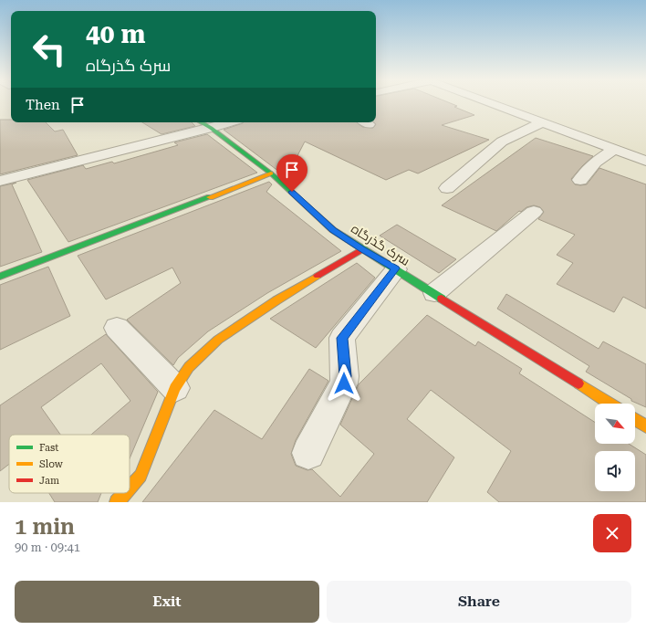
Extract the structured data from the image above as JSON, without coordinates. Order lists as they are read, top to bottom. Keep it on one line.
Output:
{"streets":{"street":["سرک گذرگاه"]},"legend":["Fast","Slow","Jam"],"north":"bottom right","page":{"turn":["40 m","سرک گذرگاه"],"then":"Then","heading":["1 min","90 m · 09:41"],"buttons":["Exit","Share"]}}
